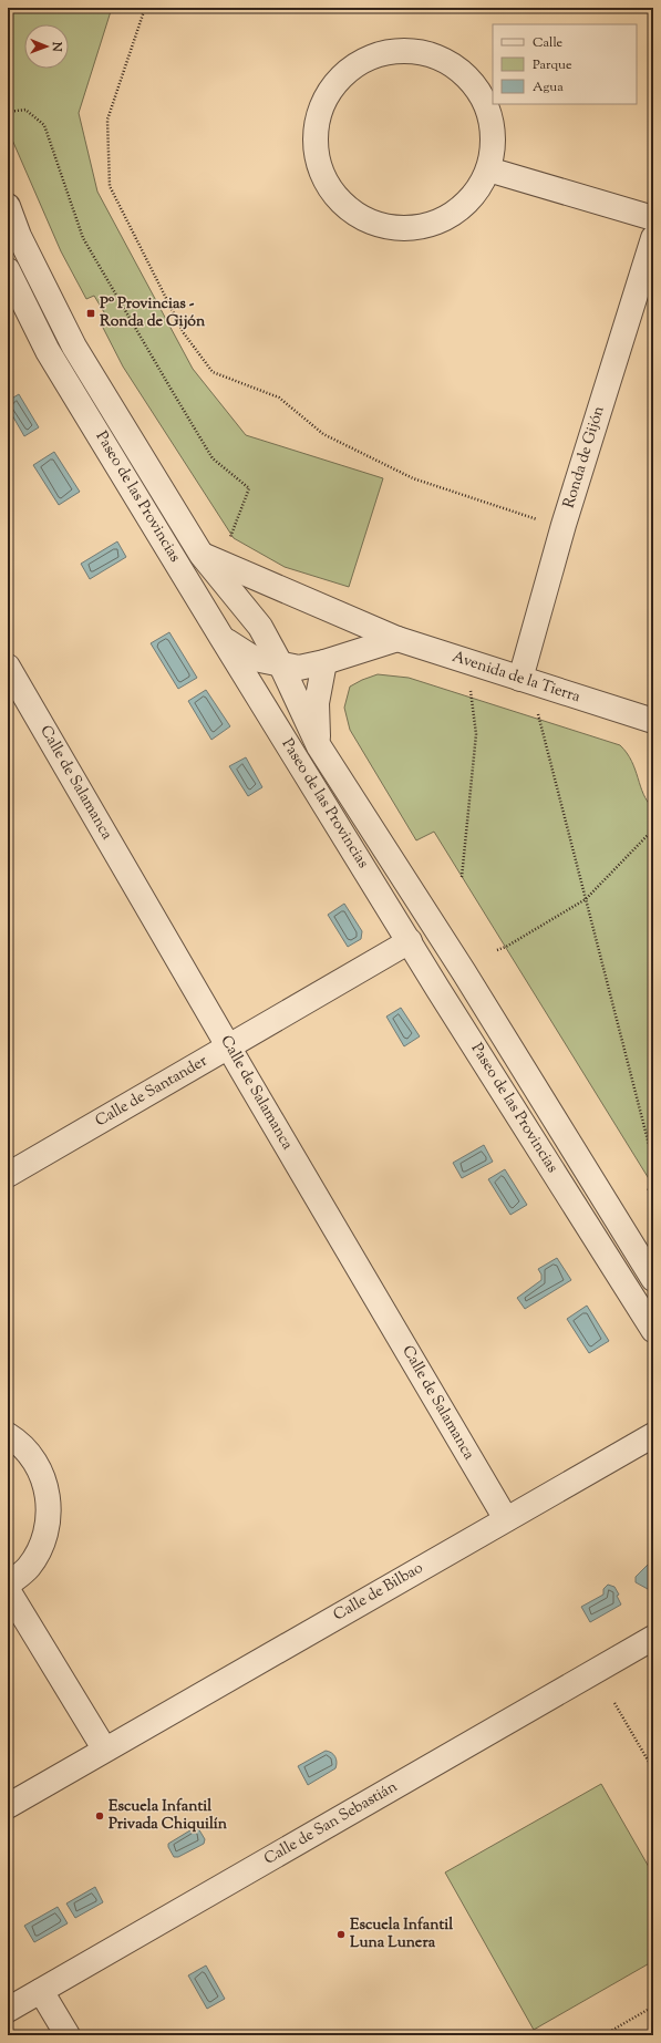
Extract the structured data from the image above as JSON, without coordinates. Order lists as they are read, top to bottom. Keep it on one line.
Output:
{"streets":{"street":["Ronda de Gijón","Paseo de las Provincias","Avenida de la Tierra","Calle de Salamanca","Calle de Santander","Calle de Bilbao","Calle de San Sebastián"]},"crossings":[["Ronda de Gijón","Avenida de la Tierra"],["Paseo de las Provincias","Avenida de la Tierra"],["Paseo de las Provincias","Calle de Santander"],["Calle de Salamanca","Calle de Santander"],["Calle de Salamanca","Calle de Bilbao"]],"places":{"transit":["Pº Provincias - Ronda de Gijón"],"other":["Escuela Infantil Privada Chiquilín","Escuela Infantil Luna Lunera"]},"legend":["Calle","Parque","Agua"],"north":"right"}
